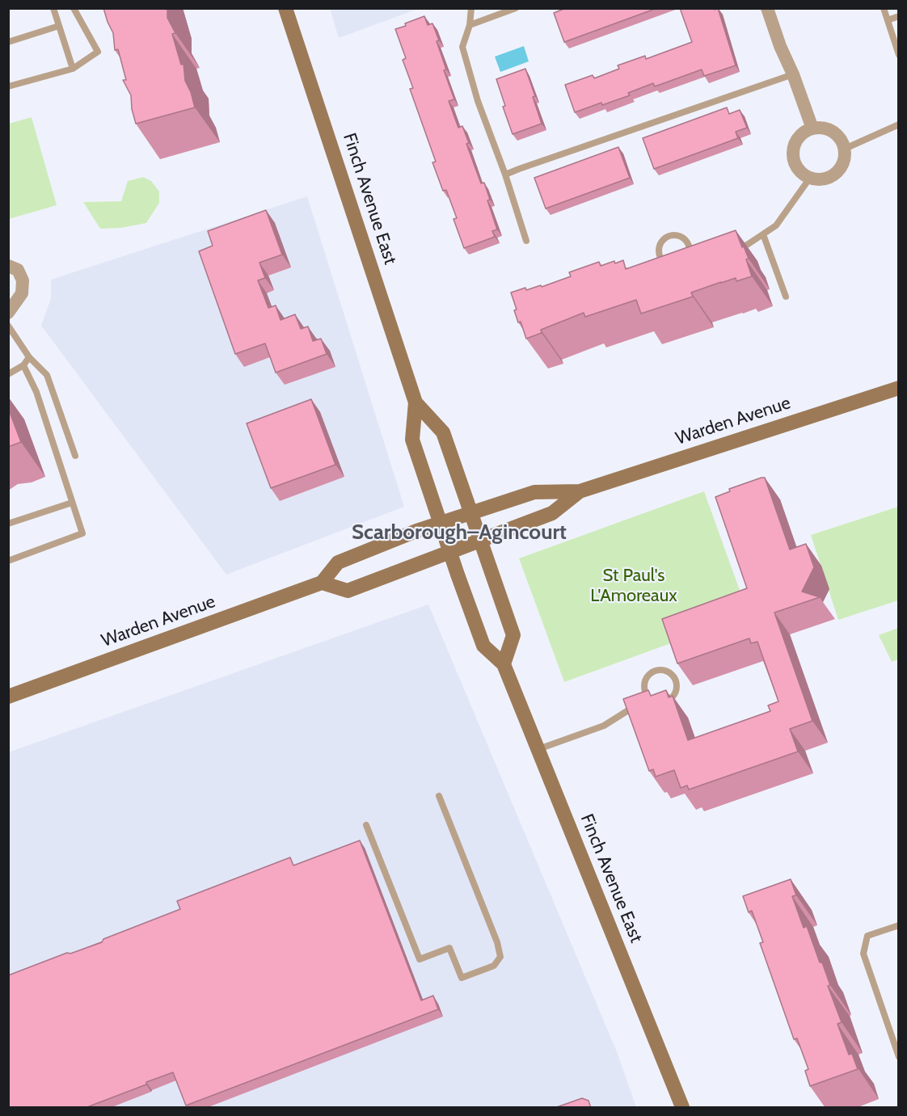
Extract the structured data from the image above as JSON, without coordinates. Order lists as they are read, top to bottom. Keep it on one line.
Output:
{"streets":{"main road":["Finch Avenue East","Warden Avenue"]},"crossings":[["Finch Avenue East","Warden Avenue"]],"districts":["Scarborough–Agincourt"],"parks":["St Paul's L'Amoreaux"]}
